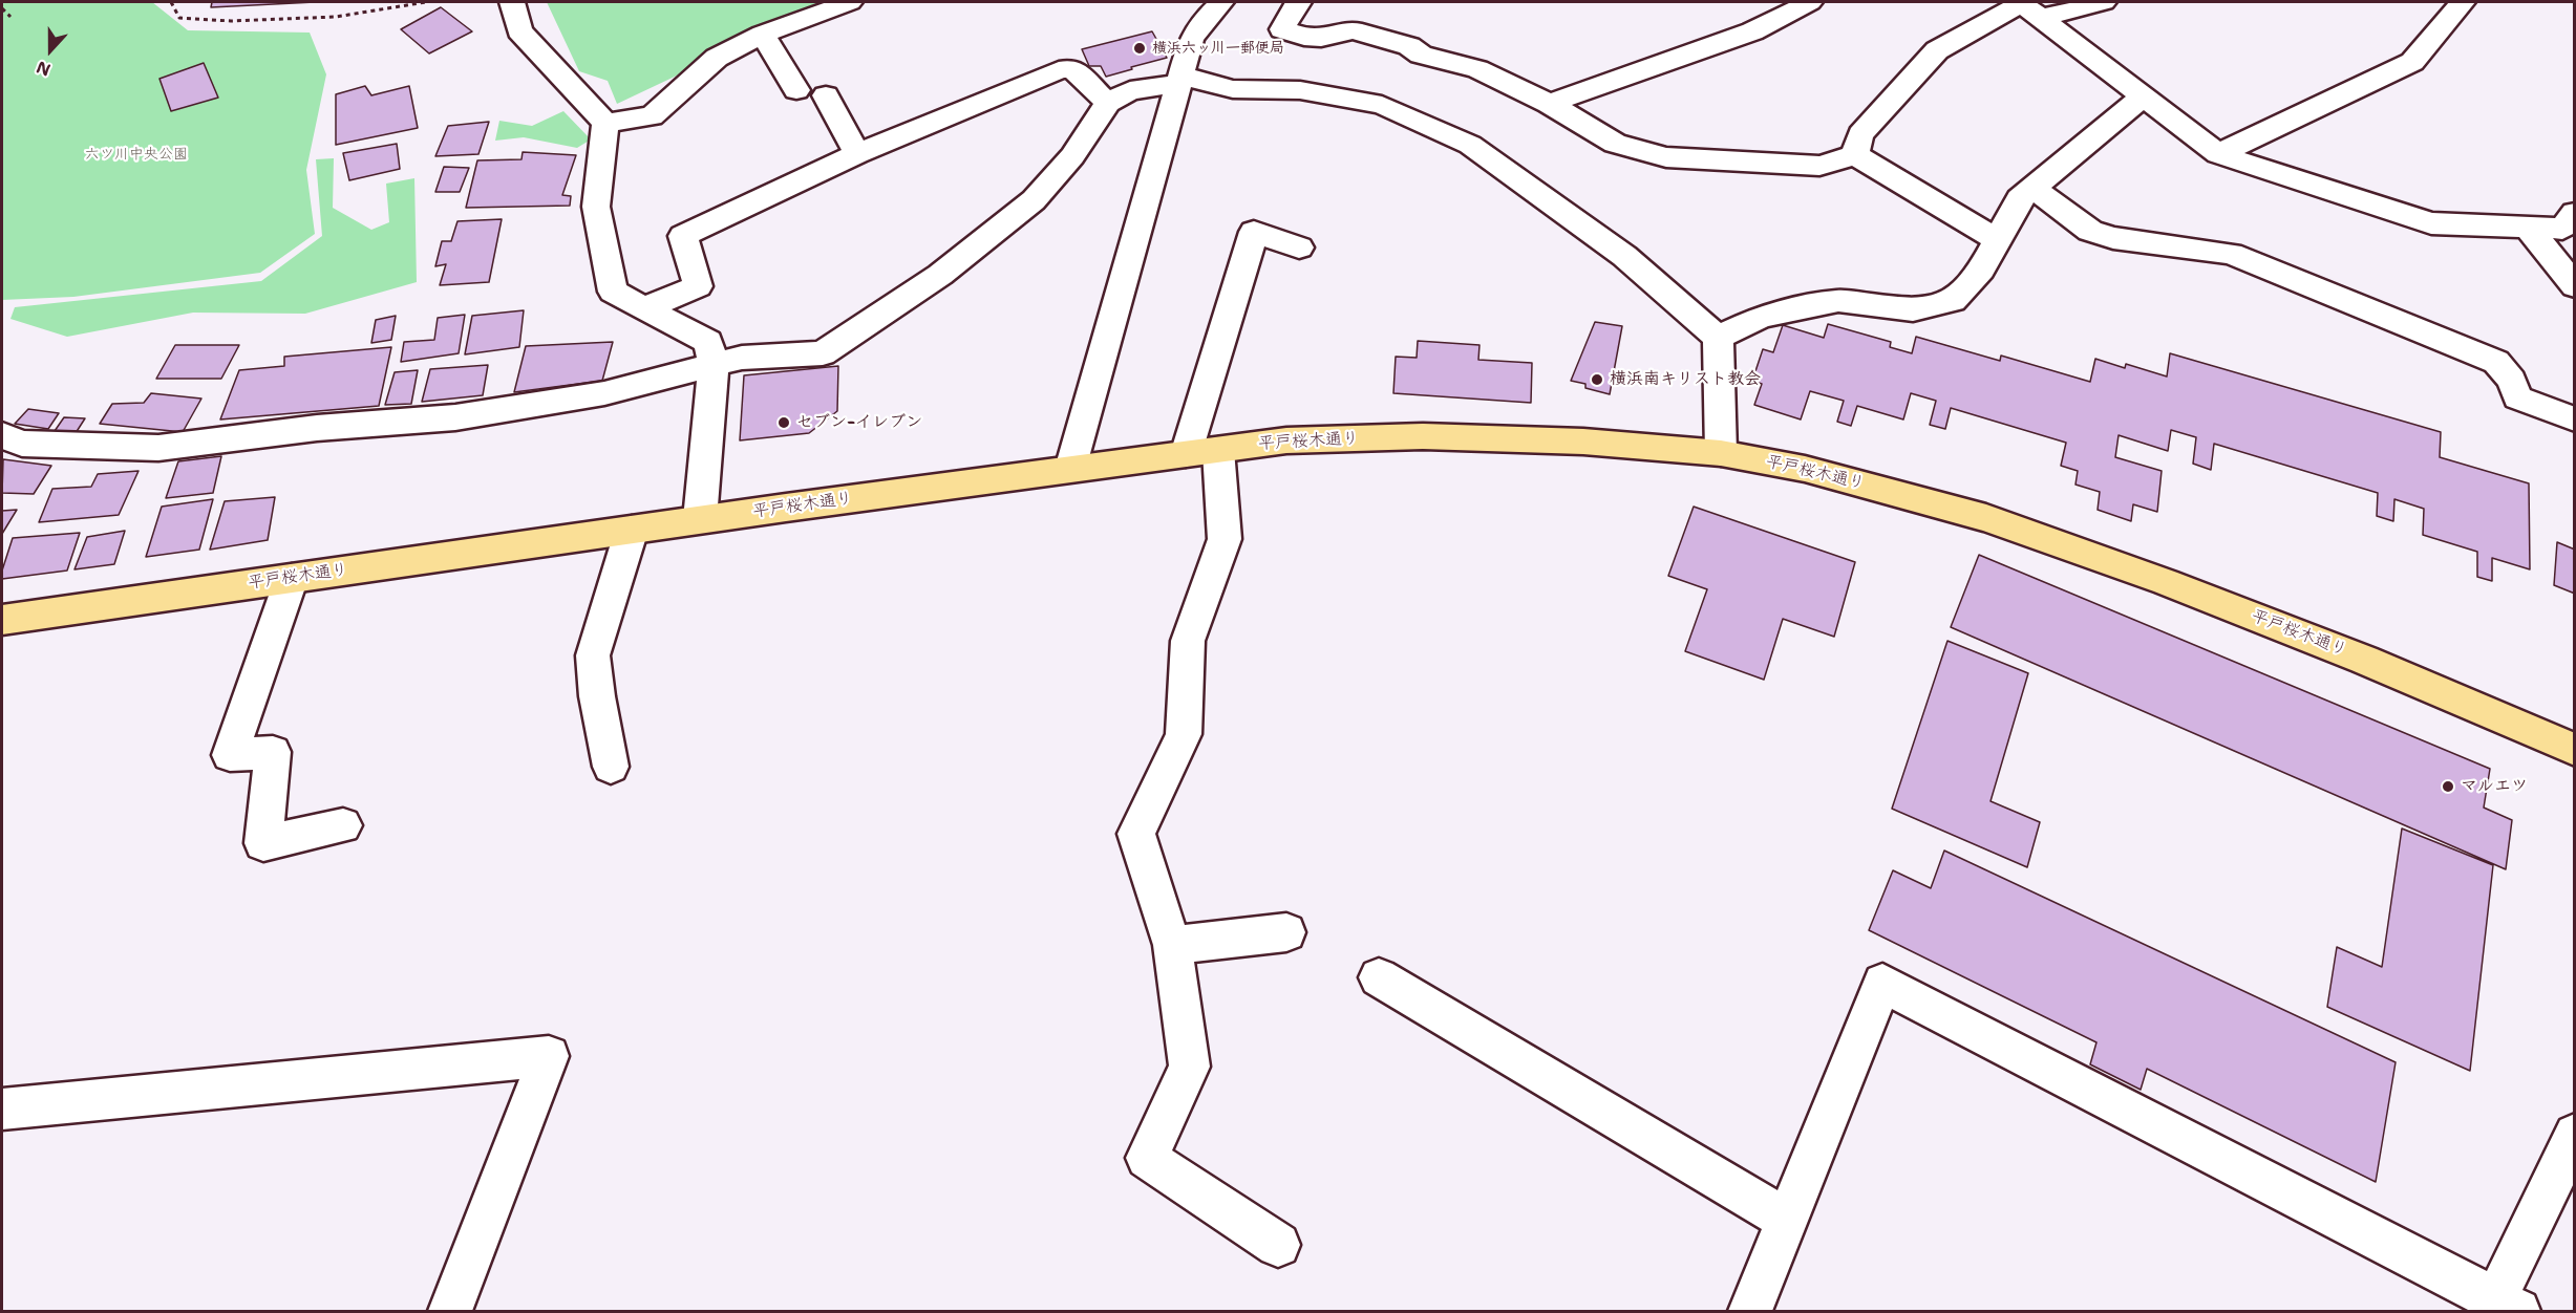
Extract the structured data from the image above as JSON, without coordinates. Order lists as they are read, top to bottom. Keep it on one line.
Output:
{"streets":{"main road":["平戸桜木通り"]},"parks":["六ツ川中央公園"],"places":["横浜六ッ川一郵便局","横浜南キリスト教会","セブン-イレブン","マルエツ"],"north":"bottom"}
